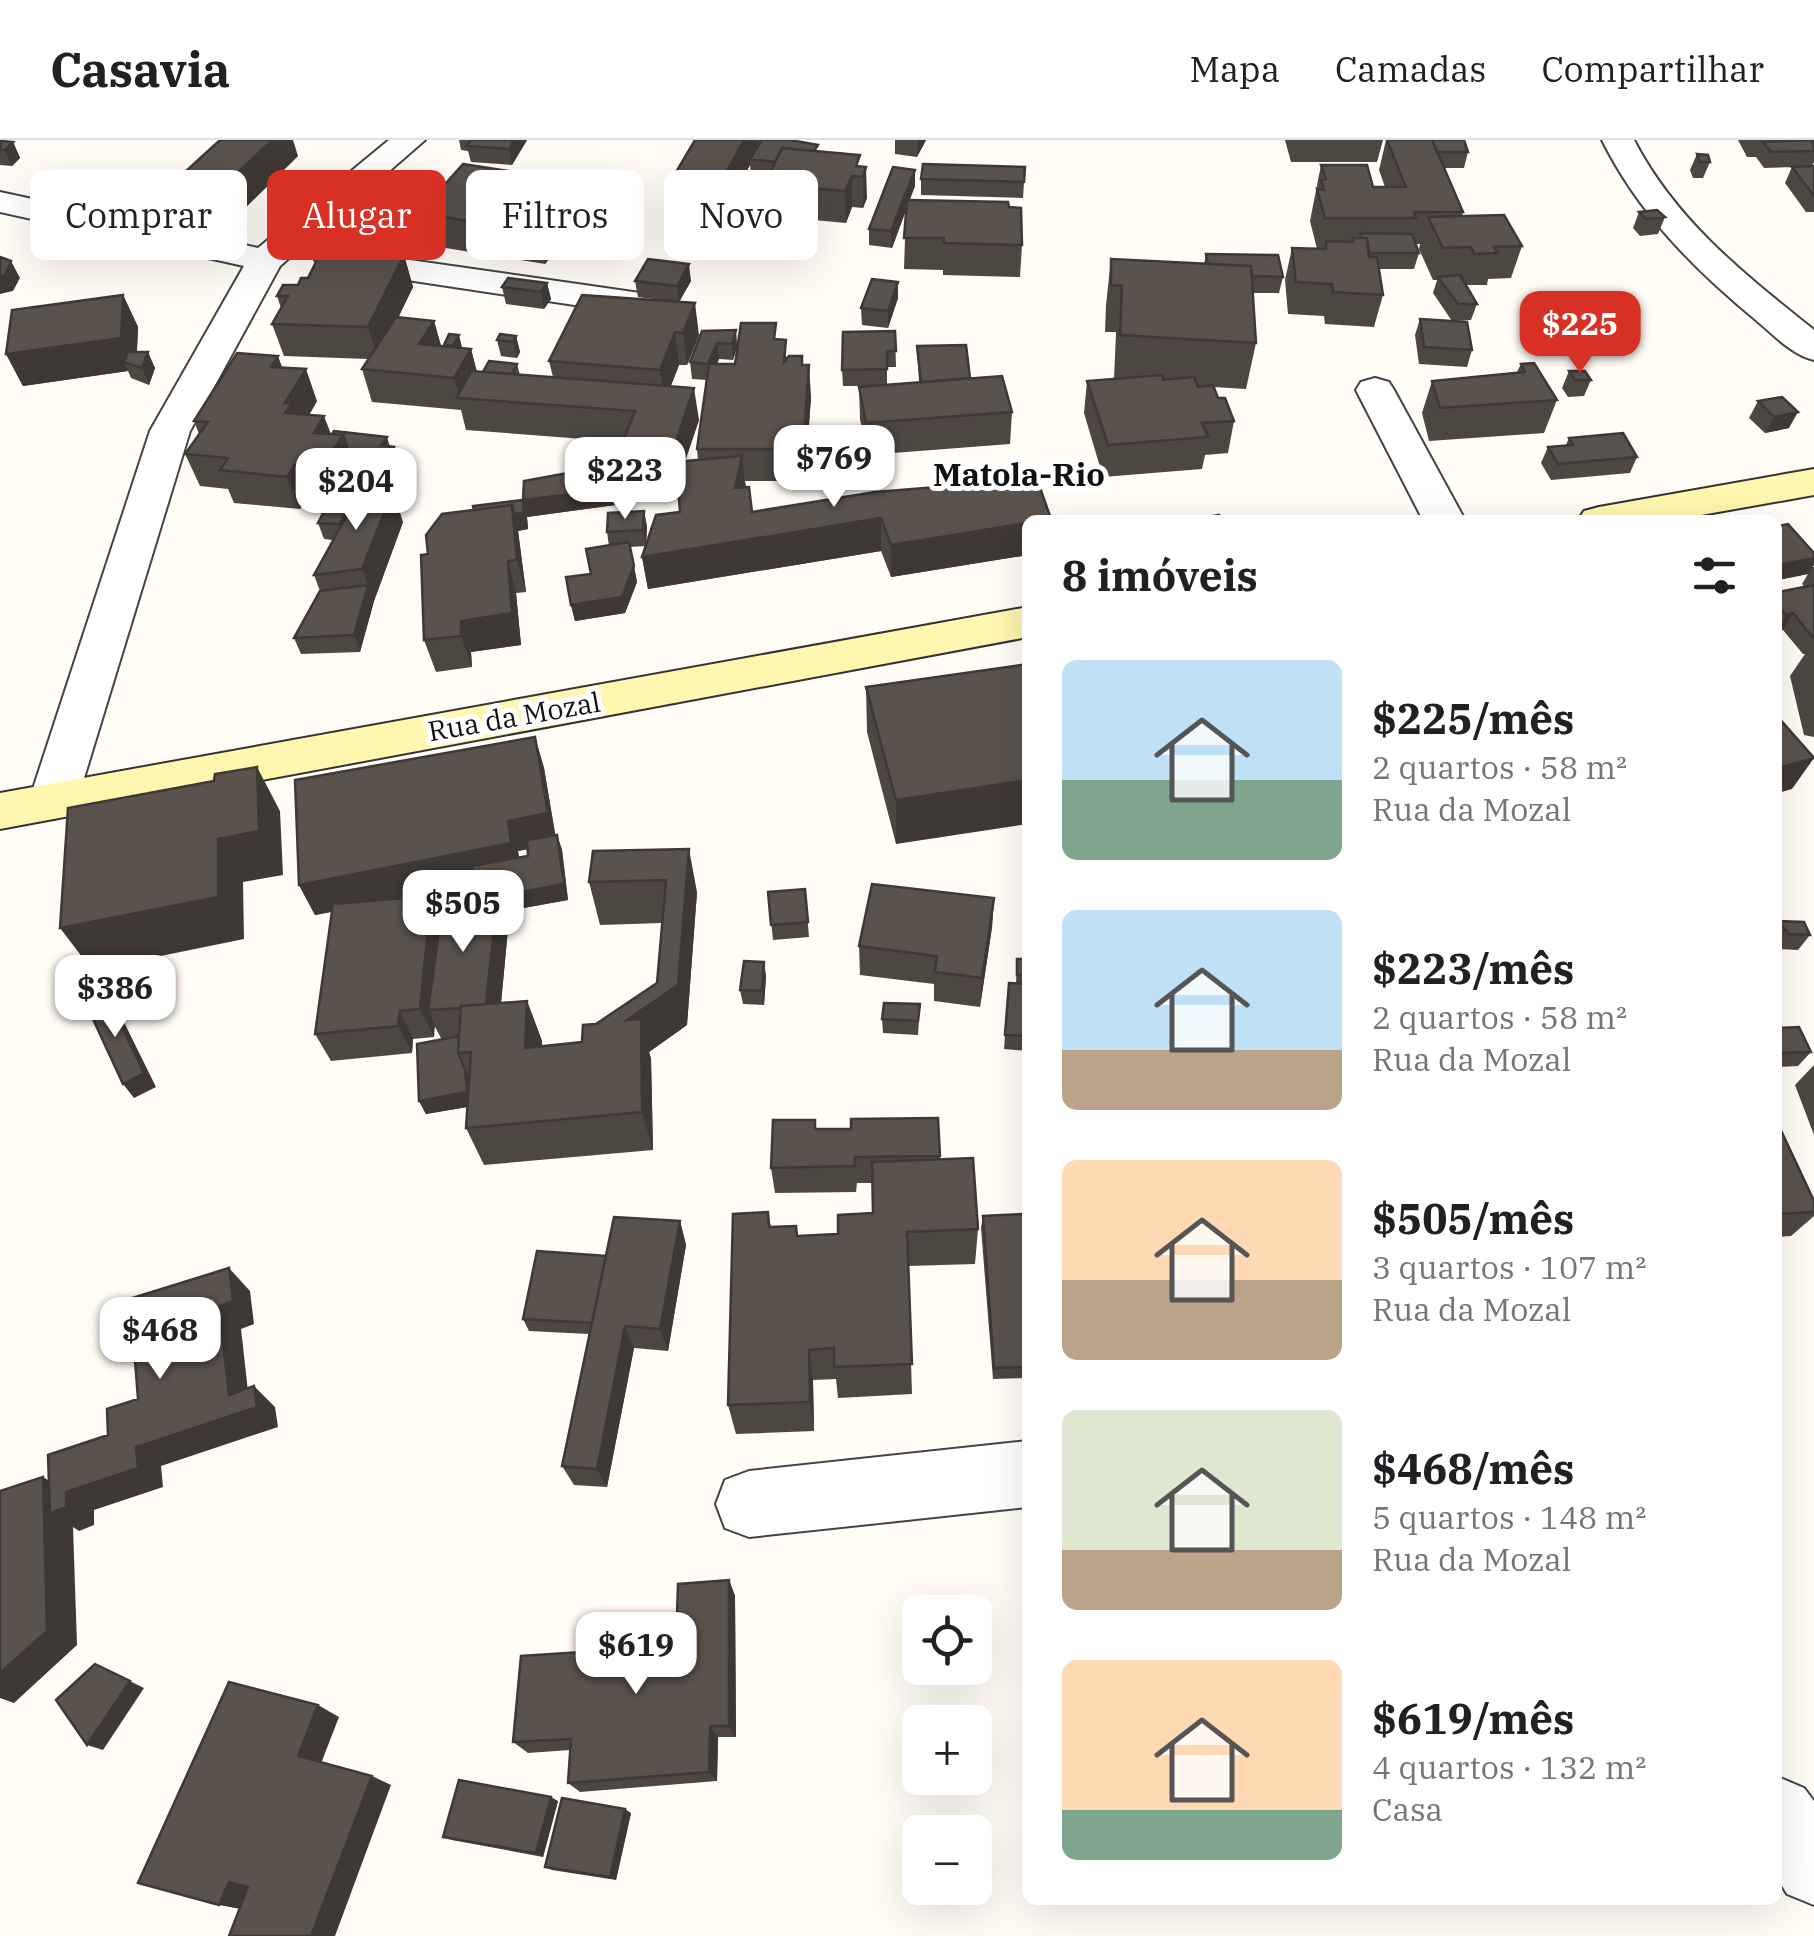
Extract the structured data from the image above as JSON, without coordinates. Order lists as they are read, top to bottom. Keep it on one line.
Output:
{"streets":{"main road":["Rua da Mozal"]},"districts":["Matola-Rio"],"page":{"header":"Casavia","nav":["Mapa","Camadas","Compartilhar"],"chip":["Comprar","Alugar","Filtros","Novo"],"price":["$225","$769","$223","$204","$505","$386","$468","$619"],"heading":"8 imóveis","list":[{"name":"$225/mês","note":"2 quartos · 58 m² · Rua da Mozal"},{"name":"$223/mês","note":"2 quartos · 58 m² · Rua da Mozal"},{"name":"$505/mês","note":"3 quartos · 107 m² · Rua da Mozal"},{"name":"$468/mês","note":"5 quartos · 148 m² · Rua da Mozal"},{"name":"$619/mês","note":"4 quartos · 132 m² · Casa"}],"map_buttons":["+","−"]}}
